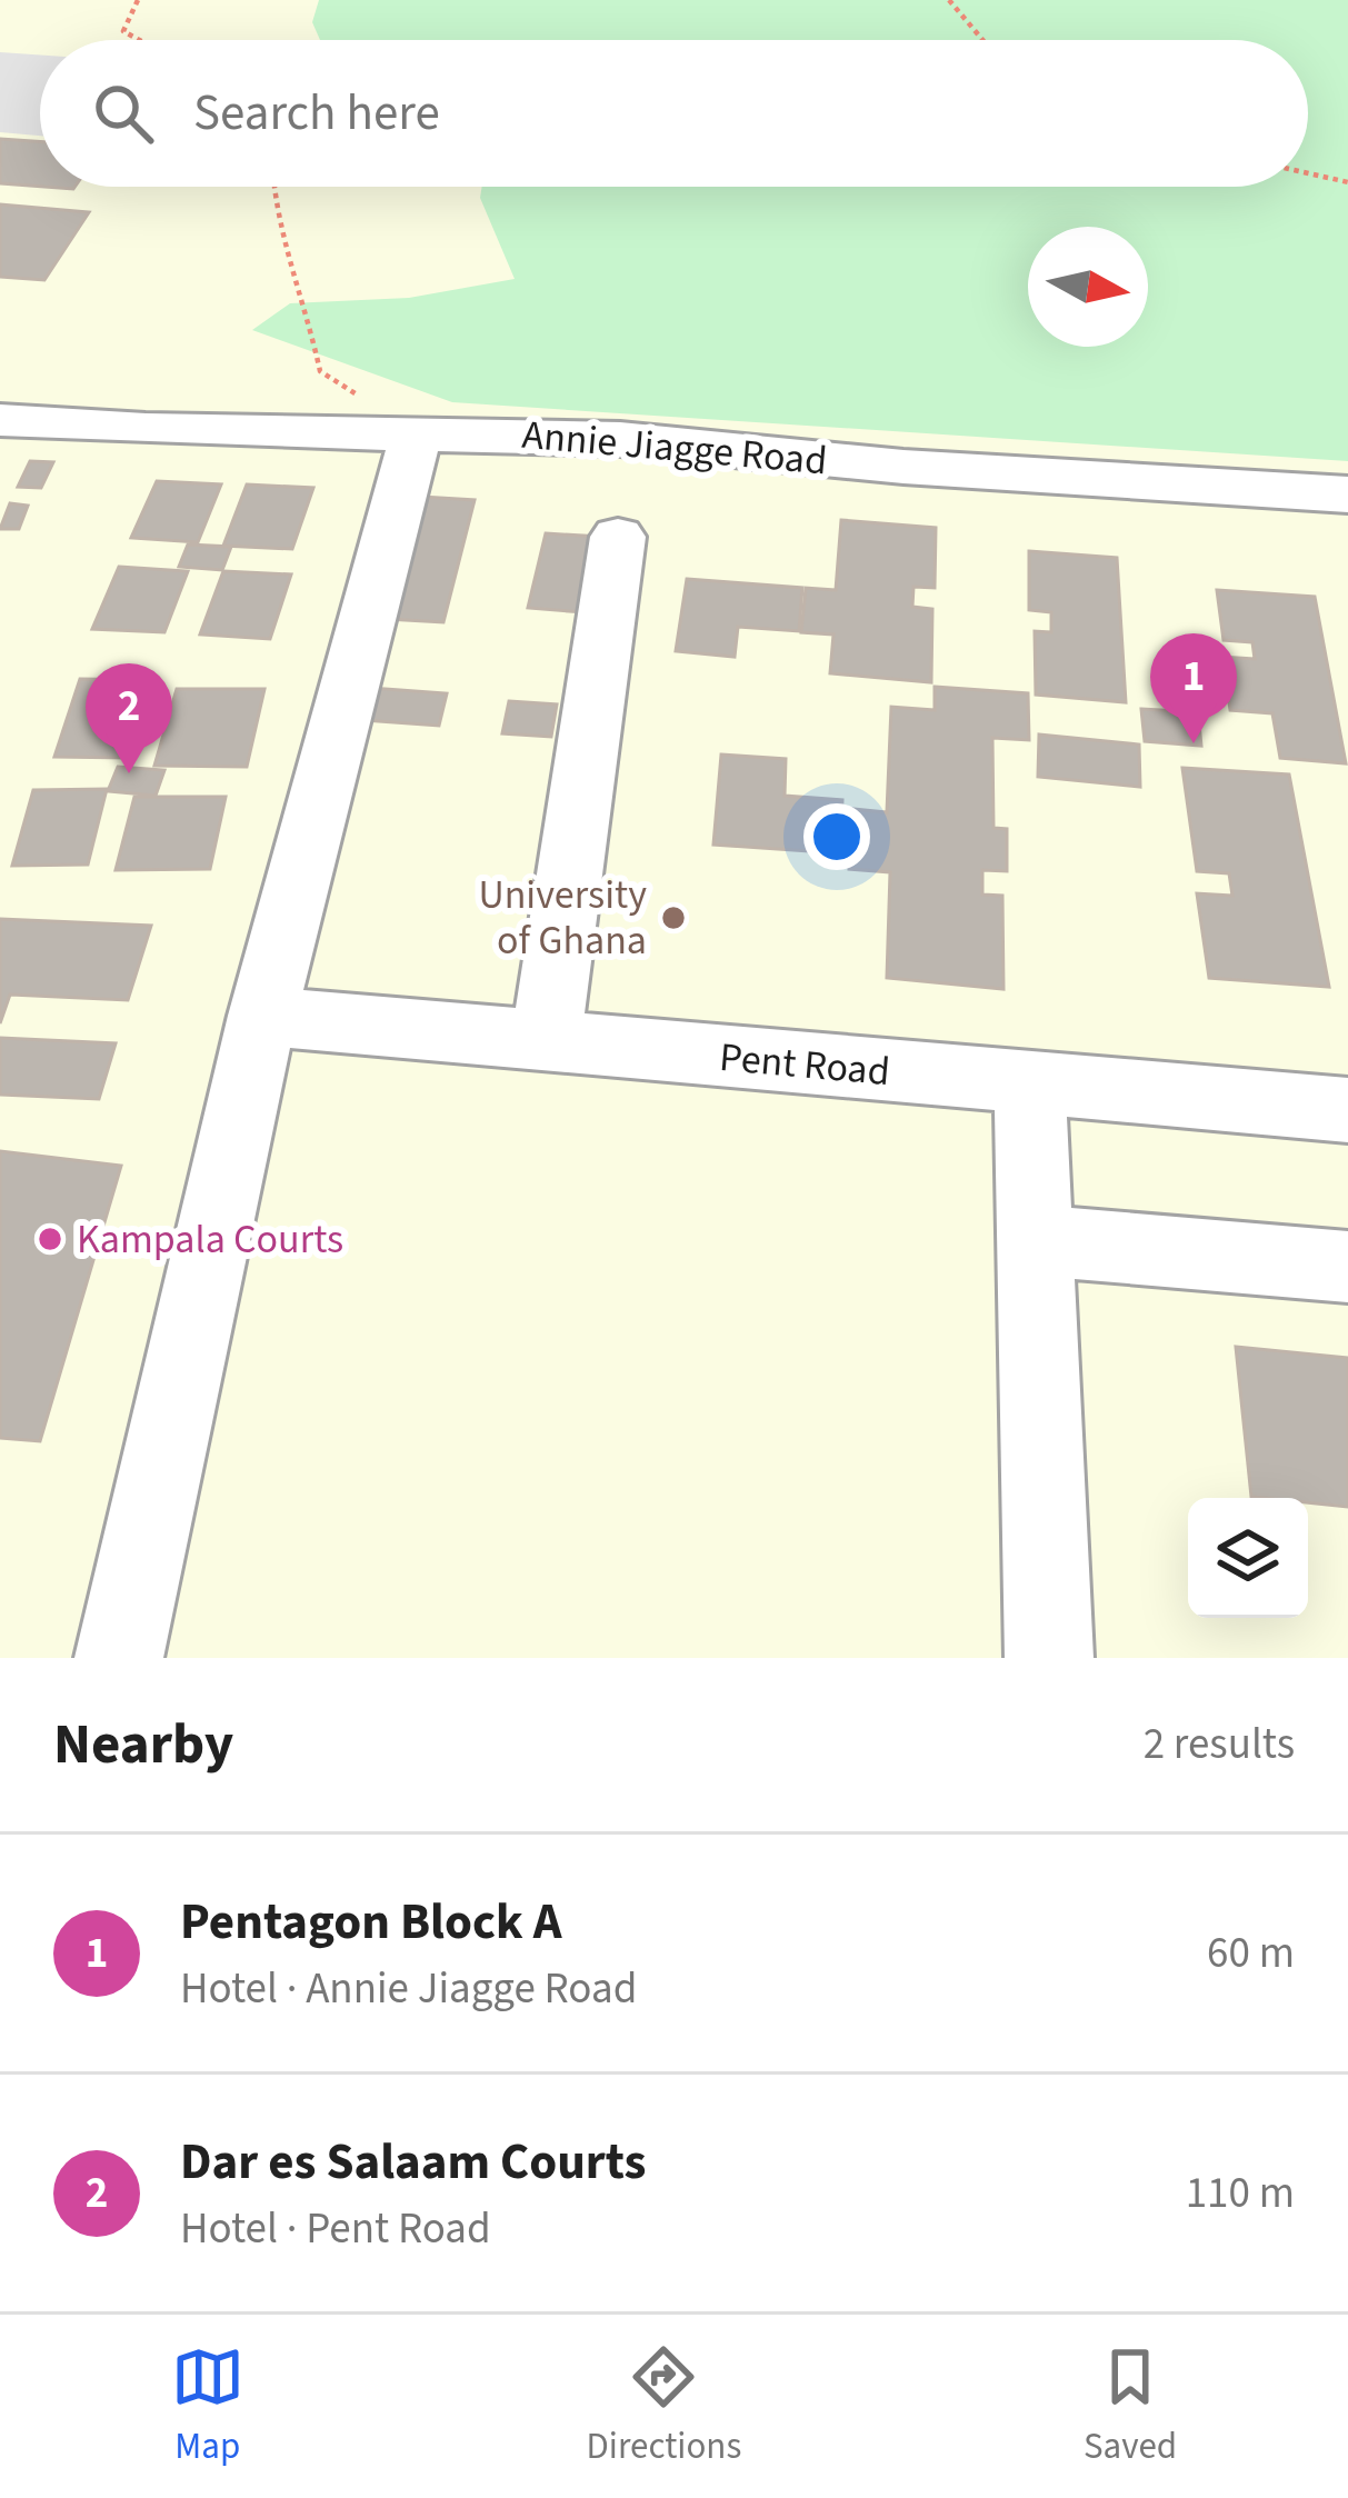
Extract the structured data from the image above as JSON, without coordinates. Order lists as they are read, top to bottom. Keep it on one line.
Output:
{"streets":{"street":["Annie Jiagge Road","Pent Road"]},"places":["University of Ghana","Kampala Courts"],"north":"right","page":{"search":"Search here","pins":["1","2"],"heading":["Nearby","2 results"],"list":[{"mark":"1","name":"Pentagon Block A","note":"Hotel · Annie Jiagge Road","value":"60 m"},{"mark":"2","name":"Dar es Salaam Courts","note":"Hotel · Pent Road","value":"110 m"}],"nav":["Map","Directions","Saved"]}}
